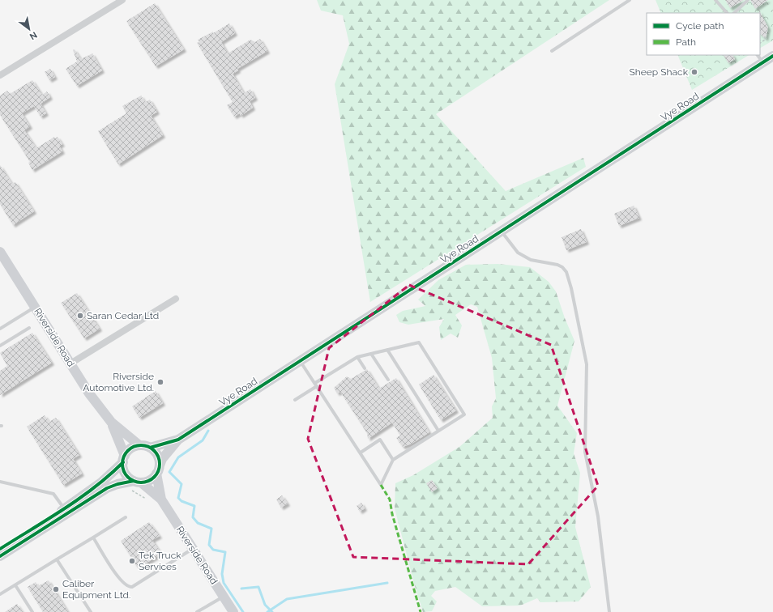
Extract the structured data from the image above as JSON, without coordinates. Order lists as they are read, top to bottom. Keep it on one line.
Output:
{"streets":{"main road":["Vye Road","Riverside Road"]},"crossings":[["Vye Road","Riverside Road"]],"places":["Sheep Shack","Saran Cedar Ltd","Riverside Automotive Ltd.","Tek Truck Services","Caliber Equipment Ltd."],"legend":["Cycle path","Path"],"north":"bottom right"}
